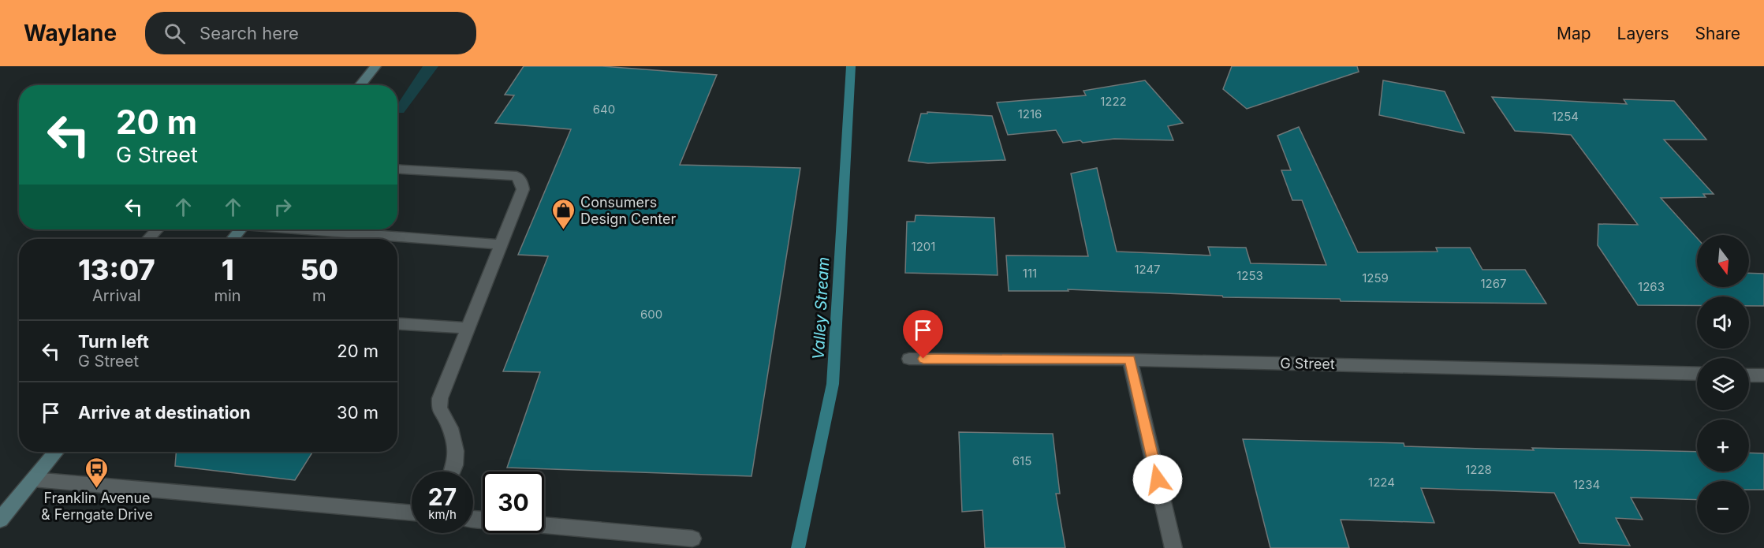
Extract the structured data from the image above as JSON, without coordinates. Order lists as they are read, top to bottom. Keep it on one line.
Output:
{"streets":{"street":["G Street"]},"water":["Valley Stream"],"places":{"shop":["Consumers Design Center"],"bus stop":["Franklin Avenue & Ferngate Drive"]},"house_numbers":["1222","640","1216","1254","1201","1247","111","1253","1259","1267","1263","600","615","1228","1224","1234"],"north":"bottom","page":{"header":"Waylane","search":"Search here","nav":["Map","Layers","Share"],"turn":["20 m","G Street"],"map_buttons":["+","−"],"eta":["13:07","Arrival","1","min","50","m"],"list":[{"name":"Turn left","note":"G Street","value":"20 m"},{"name":"Arrive at destination","value":"30 m"}],"speed":"27 km/h","limit":"30"}}
